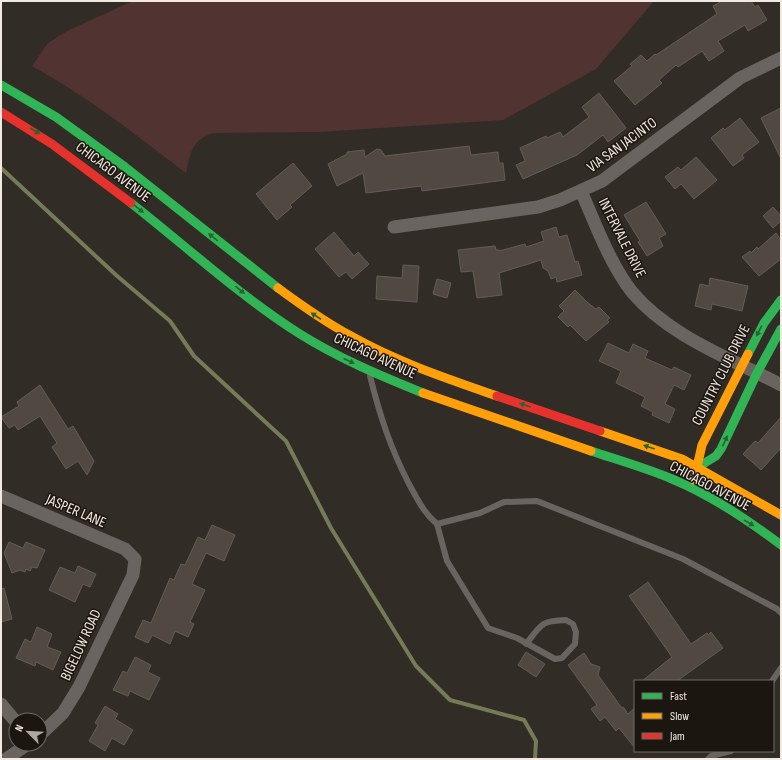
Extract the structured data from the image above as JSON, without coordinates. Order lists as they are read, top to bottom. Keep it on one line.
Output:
{"streets":{"main road":["CHICAGO AVENUE","COUNTRY CLUB DRIVE"],"street":["VIA SAN JACINTO","INTERVALE DRIVE","JASPER LANE","BIGELOW ROAD"]},"crossings":[["VIA SAN JACINTO","INTERVALE DRIVE"],["CHICAGO AVENUE","COUNTRY CLUB DRIVE"],["INTERVALE DRIVE","COUNTRY CLUB DRIVE"],["JASPER LANE","BIGELOW ROAD"]],"legend":["Fast","Slow","Jam"],"north":"top left"}
